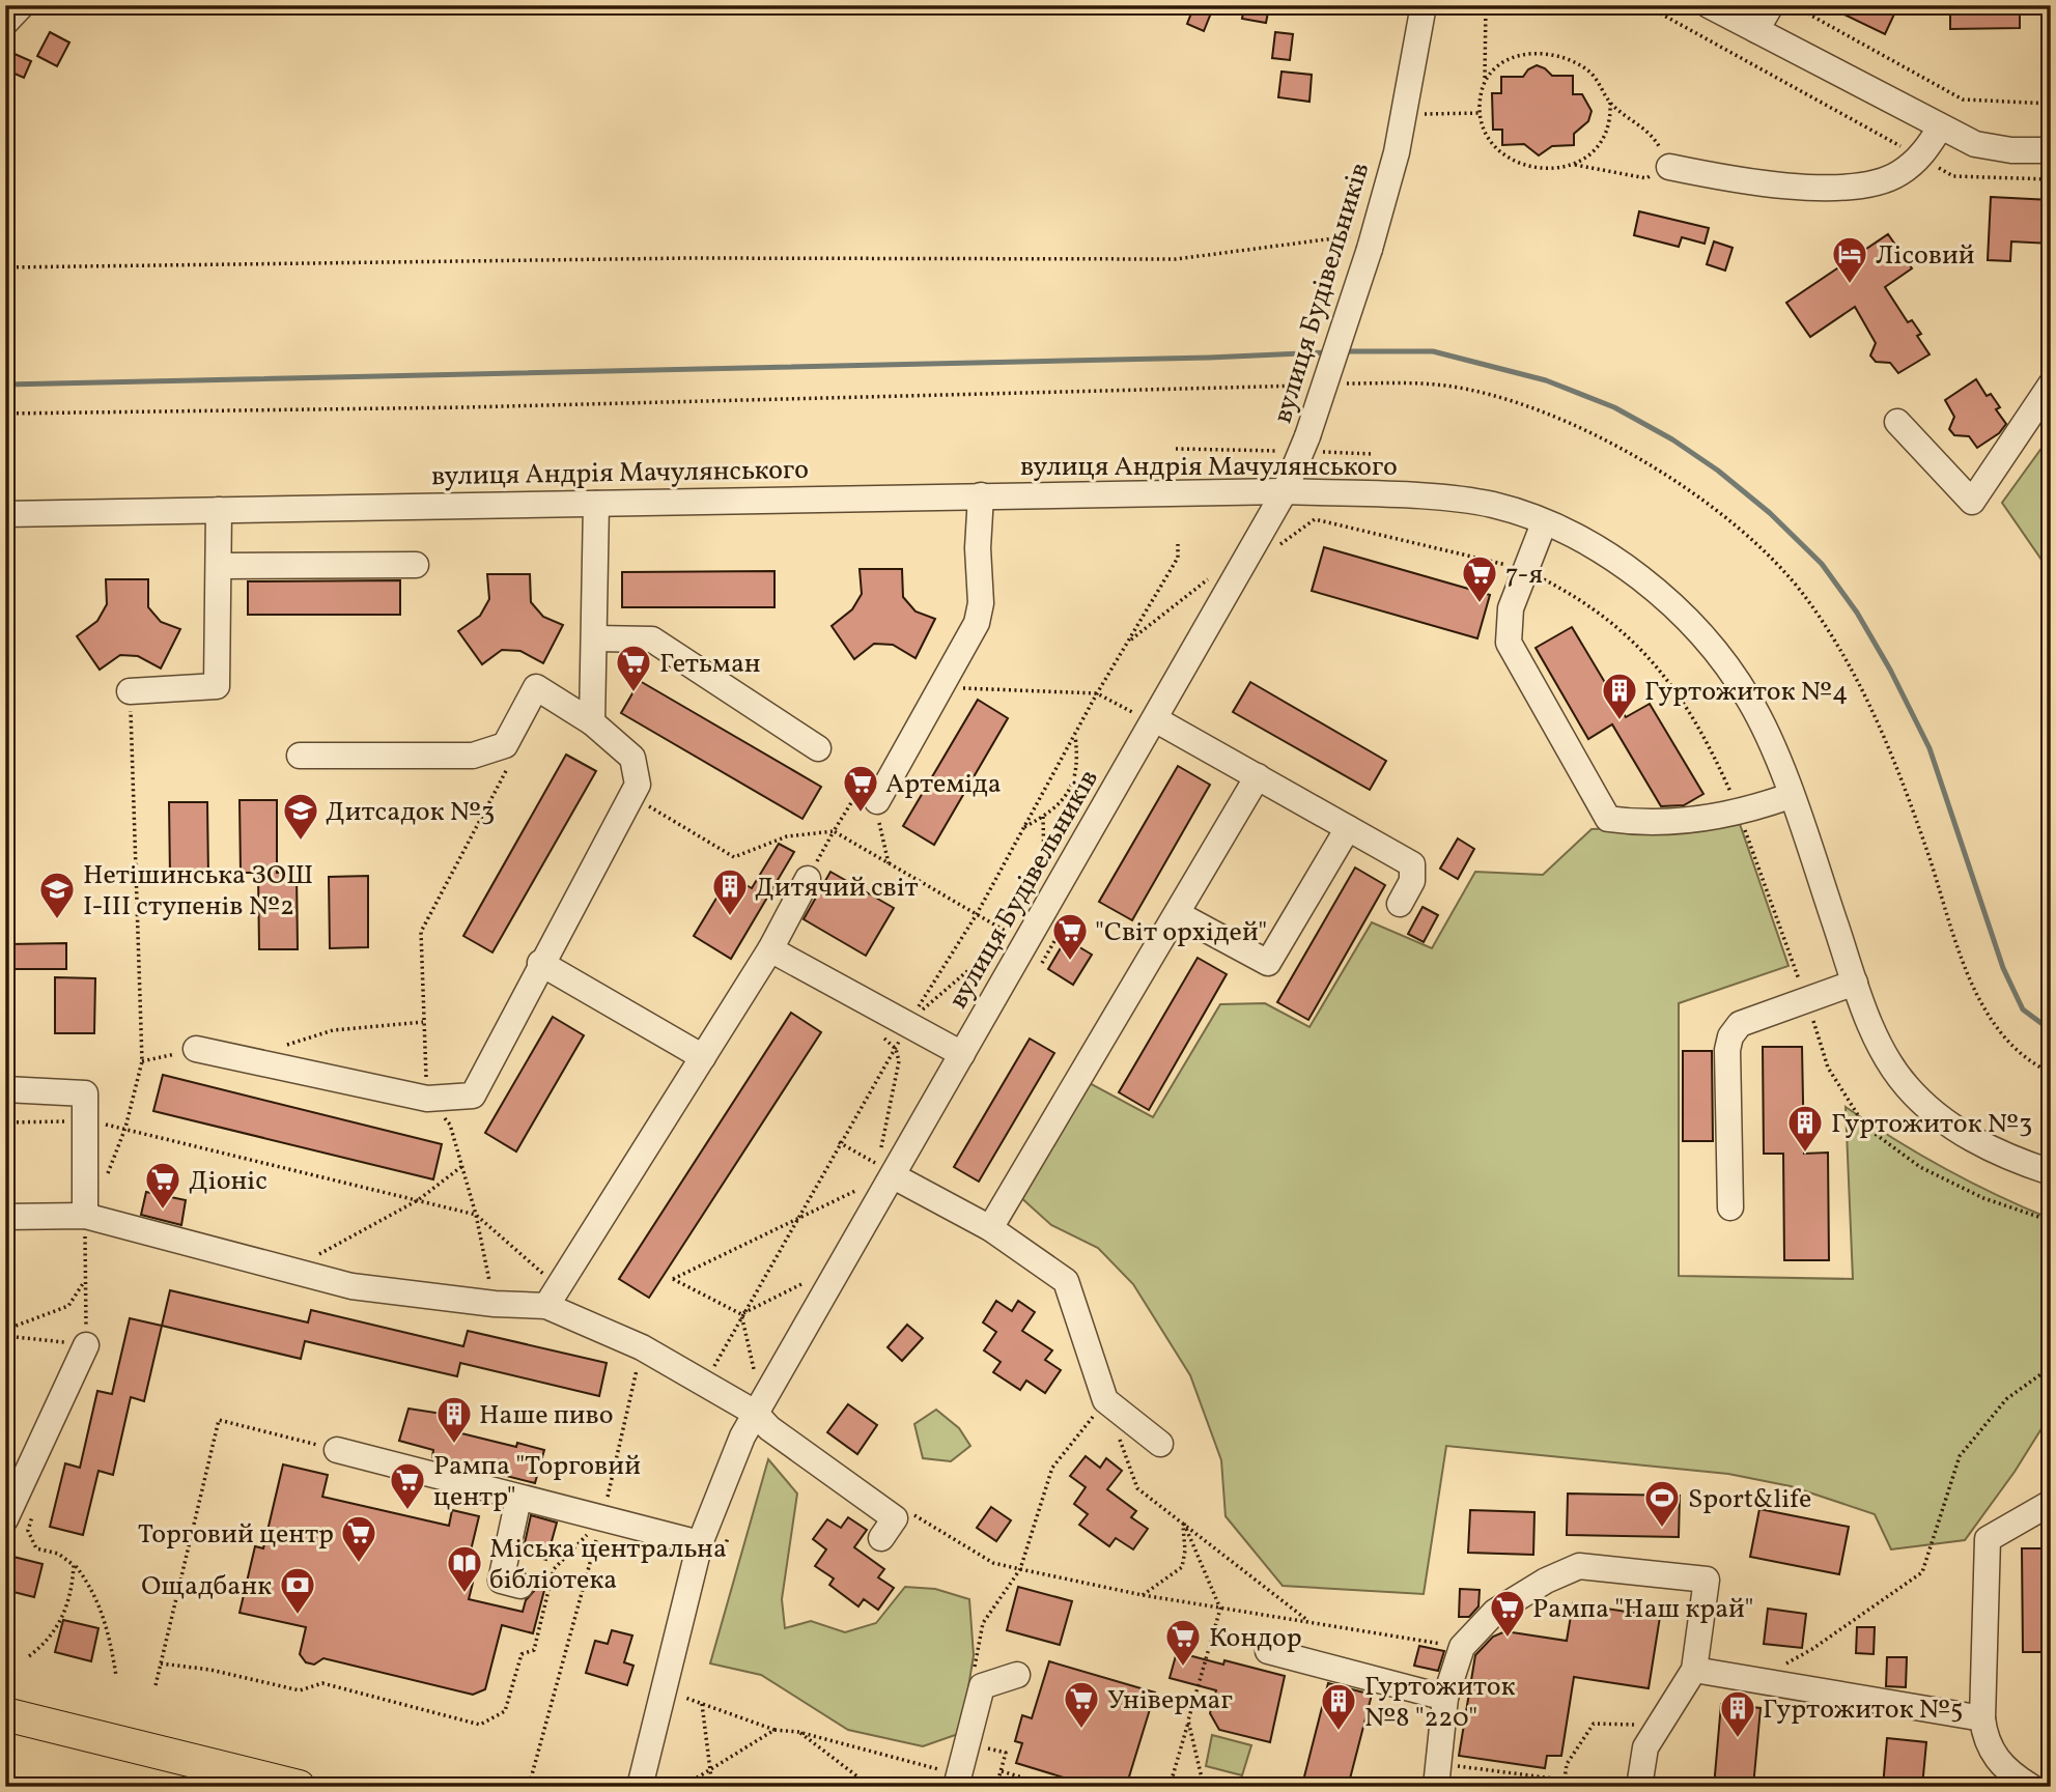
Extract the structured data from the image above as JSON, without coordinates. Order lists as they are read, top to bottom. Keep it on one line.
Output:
{"streets":{"street":["вулиця Будівельників","вулиця Андрія Мачулянського"]},"crossings":[["вулиця Будівельників","вулиця Андрія Мачулянського"]],"places":{"hotel":["Лісовий"],"supermarket":["7-я","Гетьман","Артеміда","\"Світ орхідей\"","Діоніс","Рампа \"Торговий центр\"","Торговий центр","Рампа \"Наш край\"","Кондор","Універмаг"],"building":["Гуртожиток №4","Дитячий світ","Гуртожиток №3","Наше пиво","Гуртожиток №8 \"220\"","Гуртожиток №5"],"school or university":["Дитсадок №3","Нетішинська ЗОШ І-ІІІ ступенів №2"],"sports":["Sport&life"],"library":["Міська центральна бібліотека"],"bank":["Ощадбанк"]}}
